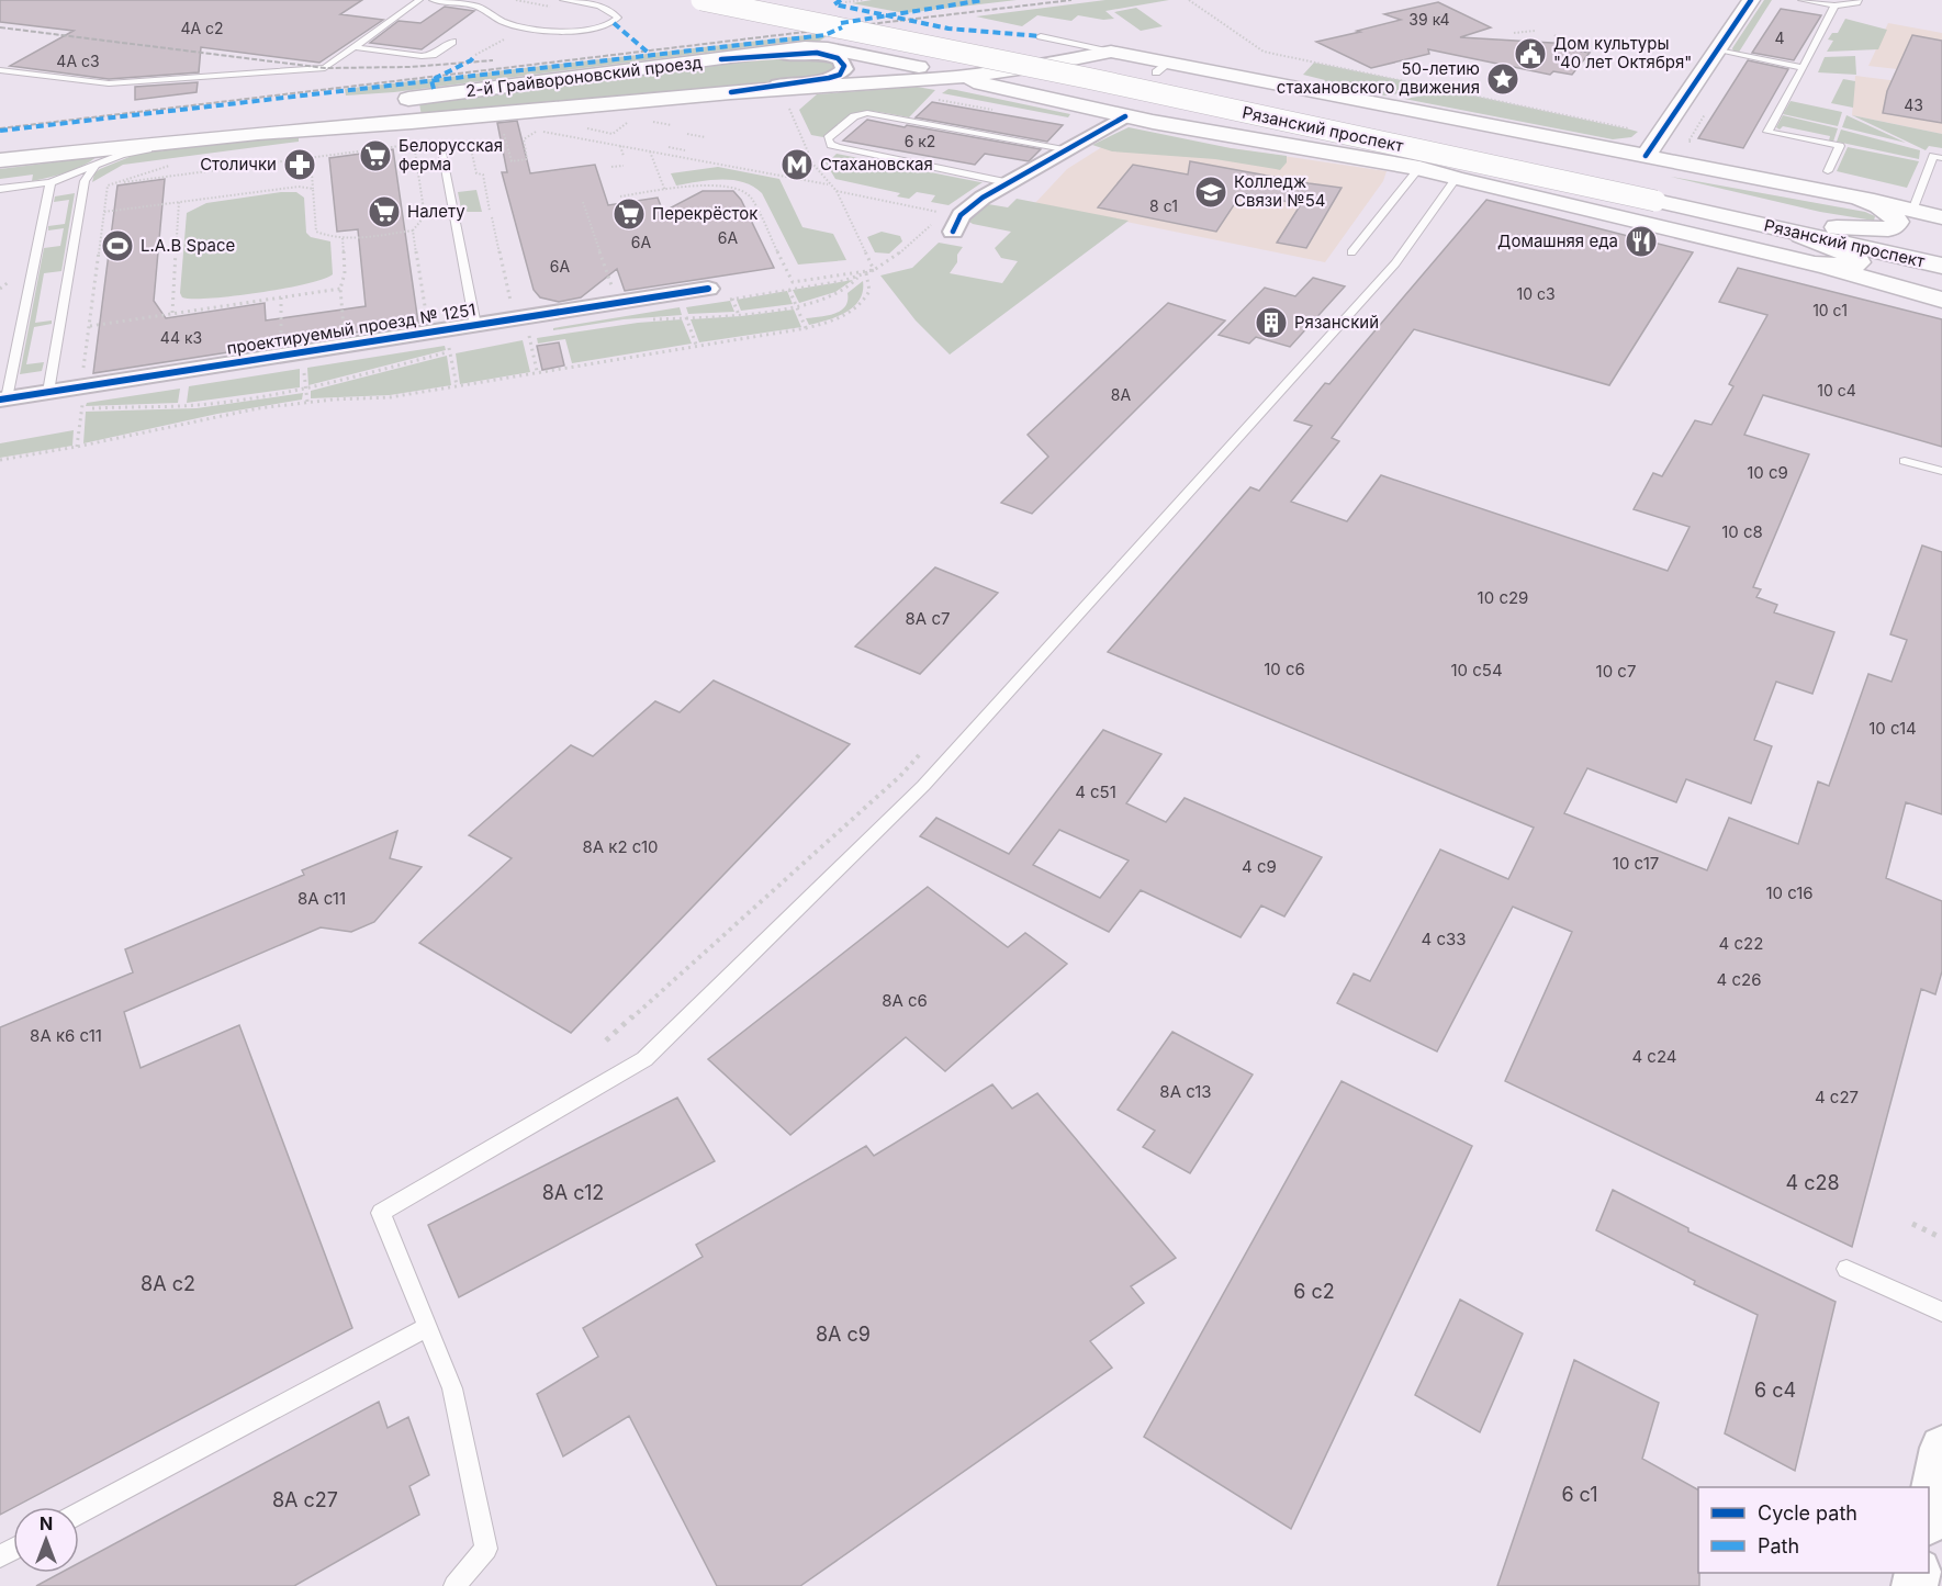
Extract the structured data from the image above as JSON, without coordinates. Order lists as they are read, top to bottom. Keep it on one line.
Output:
{"streets":{"main road":["2-й Грайвороновский проезд","Рязанский проспект"],"street":["проектируемый проезд № 1251"]},"places":{"public building":["Дом культуры \"40 лет Октября\""],"place":["50-летию стахановского движения"],"supermarket":["Белорусская ферма","Налету","Перекрёсток"],"pharmacy":["Столички"],"metro station":["Стахановская"],"school or university":["Колледж Связи №54"],"restaurant":["Домашняя еда"],"sports":["L.A.B Space"],"building":["Рязанский"]},"house_numbers":["39 к4","4А с2","4","4А с3","43","6 к2","8 с1","6А","6А","6А","10 с3","10 с1","44 к3","10 с4","8А","10 с9","10 с8","10 с29","8А с7","10 с6","10 с54","10 с7","10 с14","4 с51","8А к2 с10","10 с17","4 с9","10 с16","8А с11","4 с33","4 с22","4 с26","8А с6","8А к6 с11","4 с24","8А с13","4 с27","4 с28","8А с12","8А с2","6 с2","8А с9","6 с4","6 с1","8А с27"],"legend":["Cycle path","Path"],"north":"top"}
